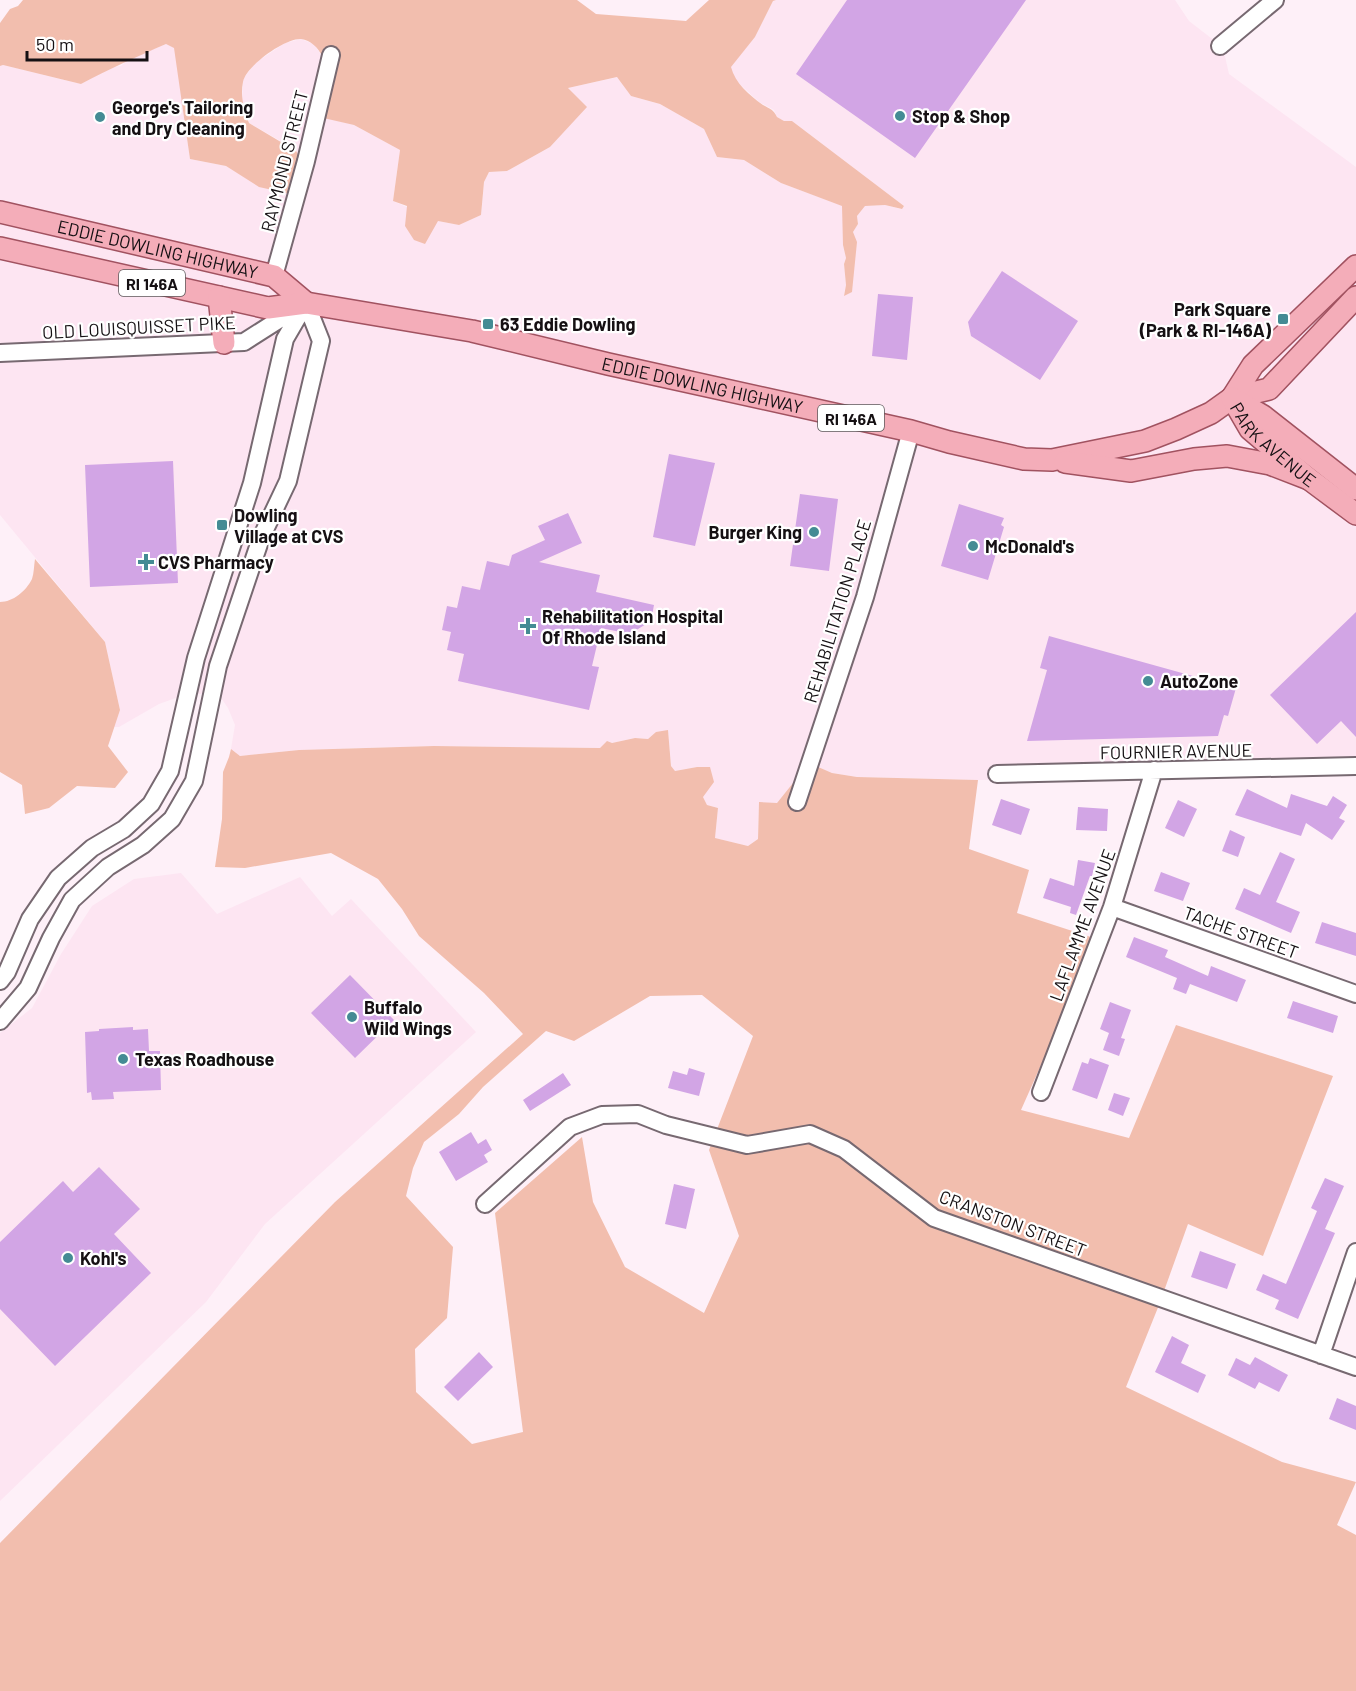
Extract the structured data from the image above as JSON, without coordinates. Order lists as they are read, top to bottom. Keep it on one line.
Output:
{"streets":{"main road":["EDDIE DOWLING HIGHWAY","RI 146A","PARK AVENUE"],"street":["RAYMOND STREET","OLD LOUISQUISSET PIKE","REHABILITATION PLACE","FOURNIER AVENUE","LAFLAMME AVENUE","TACHE STREET","CRANSTON STREET"]},"crossings":[["RAYMOND STREET","EDDIE DOWLING HIGHWAY"],["EDDIE DOWLING HIGHWAY","RI 146A"],["EDDIE DOWLING HIGHWAY","OLD LOUISQUISSET PIKE"],["EDDIE DOWLING HIGHWAY","PARK AVENUE"],["EDDIE DOWLING HIGHWAY","REHABILITATION PLACE"],["RI 146A","PARK AVENUE"],["FOURNIER AVENUE","LAFLAMME AVENUE"],["LAFLAMME AVENUE","TACHE STREET"]],"places":{"other":["Stop & Shop","George's Tailoring and Dry Cleaning","Burger King","McDonald's","AutoZone","Buffalo Wild Wings","Texas Roadhouse","Kohl's"],"transit":["Park Square (Park & RI-146A)","63 Eddie Dowling","Dowling Village at CVS"],"health":["CVS Pharmacy","Rehabilitation Hospital Of Rhode Island"]},"scale_bar":"50 m"}
